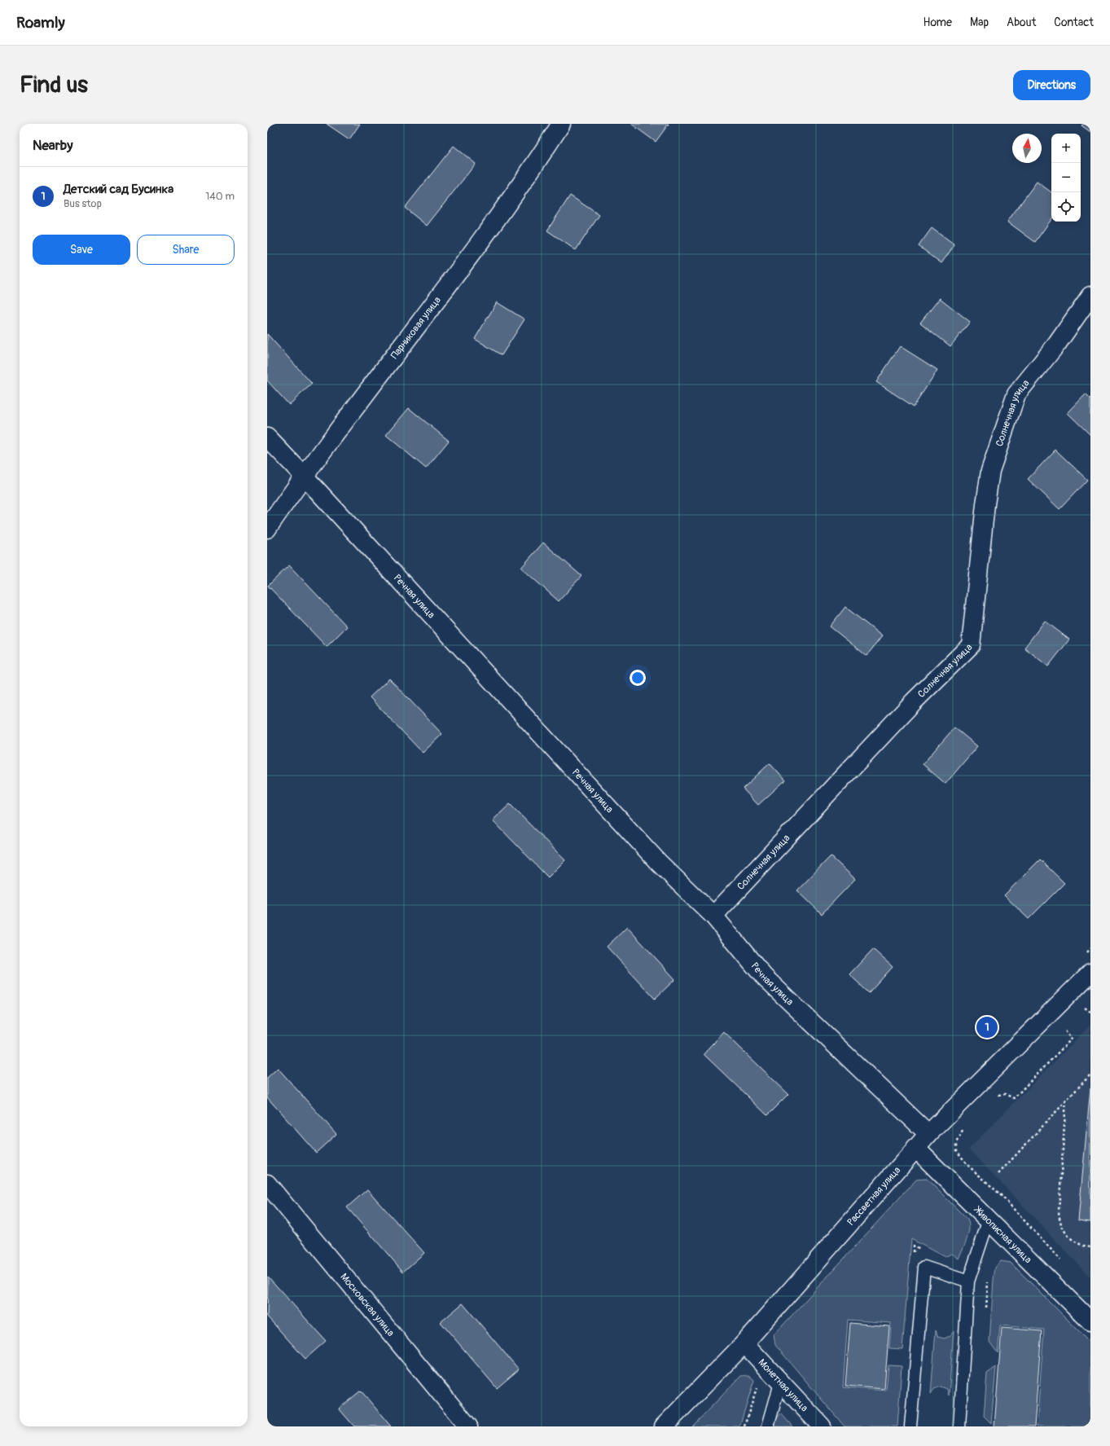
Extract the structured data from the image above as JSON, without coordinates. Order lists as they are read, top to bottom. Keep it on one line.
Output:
{"streets":{"street":["Парниковая улица","Солнечная улица","Речная улица","Рассветная улица","Живописная улица","Московская улица","Монетная улица"]},"crossings":[["Парниковая улица","Речная улица"],["Солнечная улица","Речная улица"],["Речная улица","Рассветная улица"],["Рассветная улица","Живописная улица"],["Рассветная улица","Монетная улица"]],"north":"top","page":{"header":"Roamly","nav":["Home","Map","About","Contact"],"buttons":["Directions",["Save","Share"]],"title":"Find us","heading":"Nearby","map_buttons":["+","−"],"list":[{"mark":"1","name":"Детский сад Бусинка","note":"Bus stop","value":"140 m"}],"pins":"1"}}
